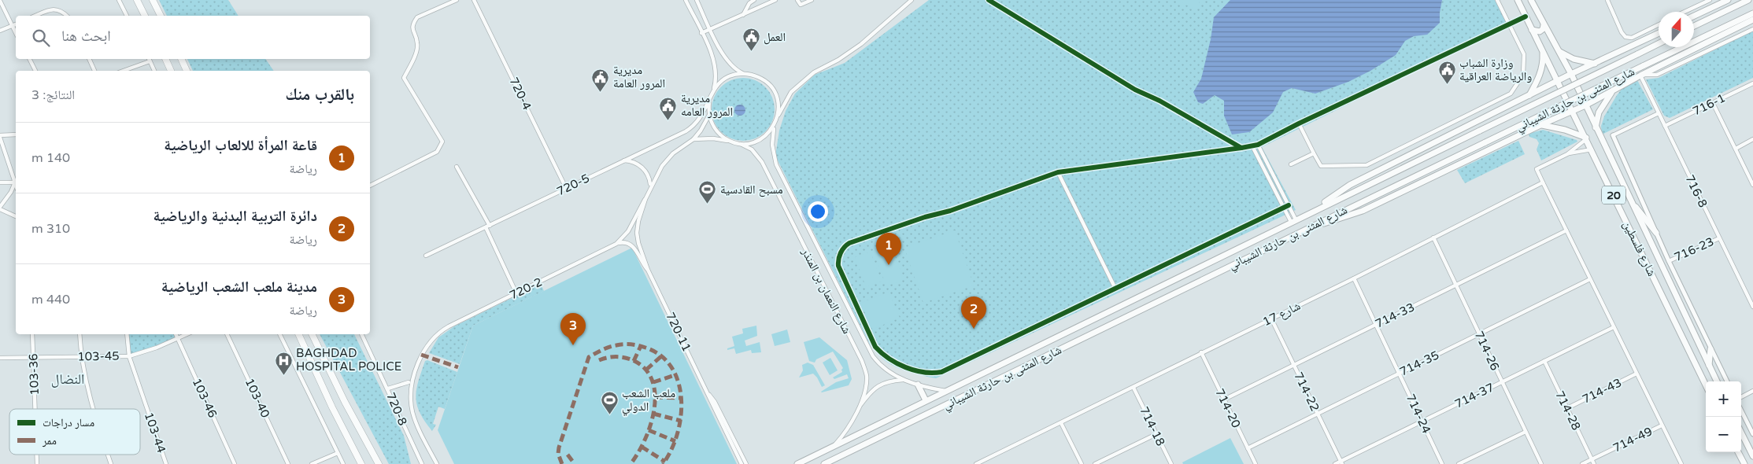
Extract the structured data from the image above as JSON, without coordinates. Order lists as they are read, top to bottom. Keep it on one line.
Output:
{"streets":{"main road":["شارع المثنى بن حارثة الشيباني","20","شارع فلسطين"],"street":["720-4","716-1","720-5","716-8","716-23","720-2","شارع النعمان بن المنذر","شارع 17","714-33","720-11","714-26","103-45","714-35","103-36","714-43","714-22","714-37","103-46","103-40","714-20","720-8","714-28","714-24","714-18","103-44","714-49"]},"crossings":[["720-4","720-5"],["شارع المثنى بن حارثة الشيباني","شارع النعمان بن المنذر"],["716-1","716-8"],["720-5","شارع النعمان بن المنذر"],["716-8","716-23"],["720-2","720-11"],["720-2","720-8"],["شارع 17","714-26"],["شارع 17","714-22"],["شارع 17","714-20"],["شارع 17","714-24"],["شارع 17","714-18"],["714-33","714-26"],["714-33","714-22"],["714-33","714-20"],["714-33","714-24"],["714-26","714-35"],["714-26","714-37"],["103-45","103-36"],["103-45","103-46"],["103-45","103-44"],["714-35","714-22"],["714-35","714-20"],["714-35","714-24"],["714-43","714-28"],["714-22","714-37"],["714-37","714-28"],["714-37","714-24"],["714-28","714-49"]],"districts":["النضال"],"places":{"public building":["العمل","وزارة الشباب والرياضة العراقية","مديرية المرور العامة","مديرية المرور العامه"],"sports":["مسبح القادسية","ملعب الشعب الدولي"],"hospital":["BAGHDAD HOSPITAL POLICE"]},"legend":["مسار دراجات","ممر"],"north":"top","page":{"search":"ابحث هنا","heading":["بالقرب منك","النتائج: 3"],"list":[{"mark":"1","name":"قاعة المرأة للالعاب الرياضية","note":"رياضة","value":"140 m"},{"mark":"2","name":"دائرة التربية البدنية والرياضية","note":"رياضة","value":"310 m"},{"mark":"3","name":"مدينة ملعب الشعب الرياضية","note":"رياضة","value":"440 m"}],"pins":["1","2","3"],"map_buttons":["+","−"]}}
